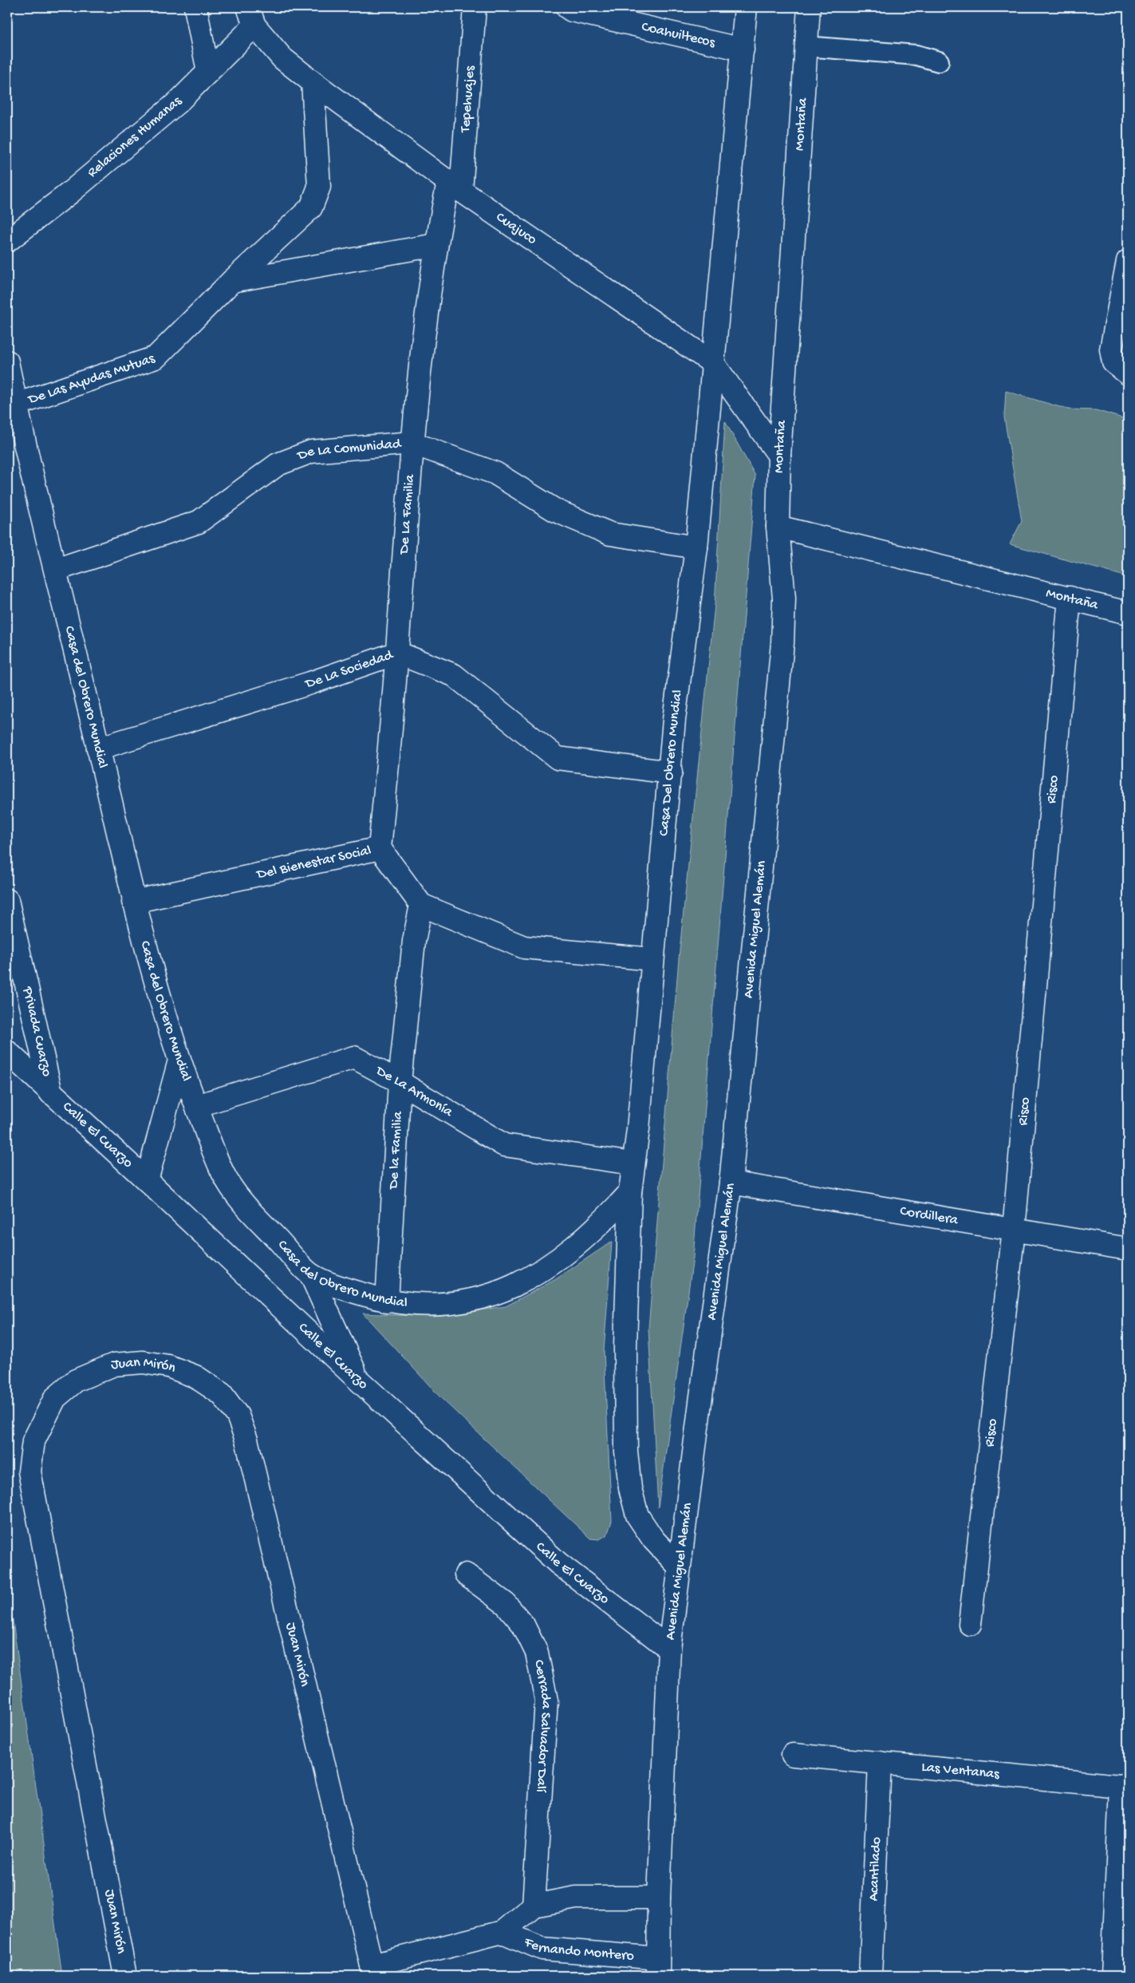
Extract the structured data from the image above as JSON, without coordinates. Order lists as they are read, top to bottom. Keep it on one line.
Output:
{"streets":{"street":["Coahuiltecos","Tepehuajes","Montaña","Relaciones Humanas","Cuajuco","De Las Ayudas Mutuas","De La Comunidad","De La Familia","De La Sociedad","Casa del Obrero Mundial","Casa Del Obrero Mundial","Risco","Del Bienestar Social","Avenida Miguel Alemán","Privada Cuarzo","De La Armonía","Calle El Cuarzo","De la Familia","Cordillera","Juan Mirón","Cerrada Salvador Dalí","Las Ventanas","Acantilado","Fernando Montero"]},"crossings":[["Tepehuajes","Cuajuco"],["Tepehuajes","De La Familia"],["Montaña","Cuajuco"],["Montaña","Risco"],["Montaña","Avenida Miguel Alemán"],["Relaciones Humanas","Cuajuco"],["Cuajuco","De Las Ayudas Mutuas"],["Cuajuco","De La Familia"],["Cuajuco","Casa Del Obrero Mundial"],["De Las Ayudas Mutuas","Casa del Obrero Mundial"],["De La Comunidad","De La Familia"],["De La Comunidad","Casa del Obrero Mundial"],["De La Comunidad","Casa Del Obrero Mundial"],["De La Familia","De La Sociedad"],["De La Familia","Del Bienestar Social"],["De La Sociedad","Casa del Obrero Mundial"],["De La Sociedad","Casa Del Obrero Mundial"],["Casa del Obrero Mundial","Del Bienestar Social"],["Casa del Obrero Mundial","De La Armonía"],["Casa del Obrero Mundial","De la Familia"],["Casa Del Obrero Mundial","De La Armonía"],["Risco","Cordillera"],["Del Bienestar Social","De la Familia"],["Avenida Miguel Alemán","Calle El Cuarzo"],["Avenida Miguel Alemán","Cordillera"],["Avenida Miguel Alemán","Fernando Montero"],["Privada Cuarzo","Calle El Cuarzo"],["De La Armonía","De la Familia"],["Juan Mirón","Fernando Montero"],["Cerrada Salvador Dalí","Fernando Montero"],["Las Ventanas","Acantilado"]]}
